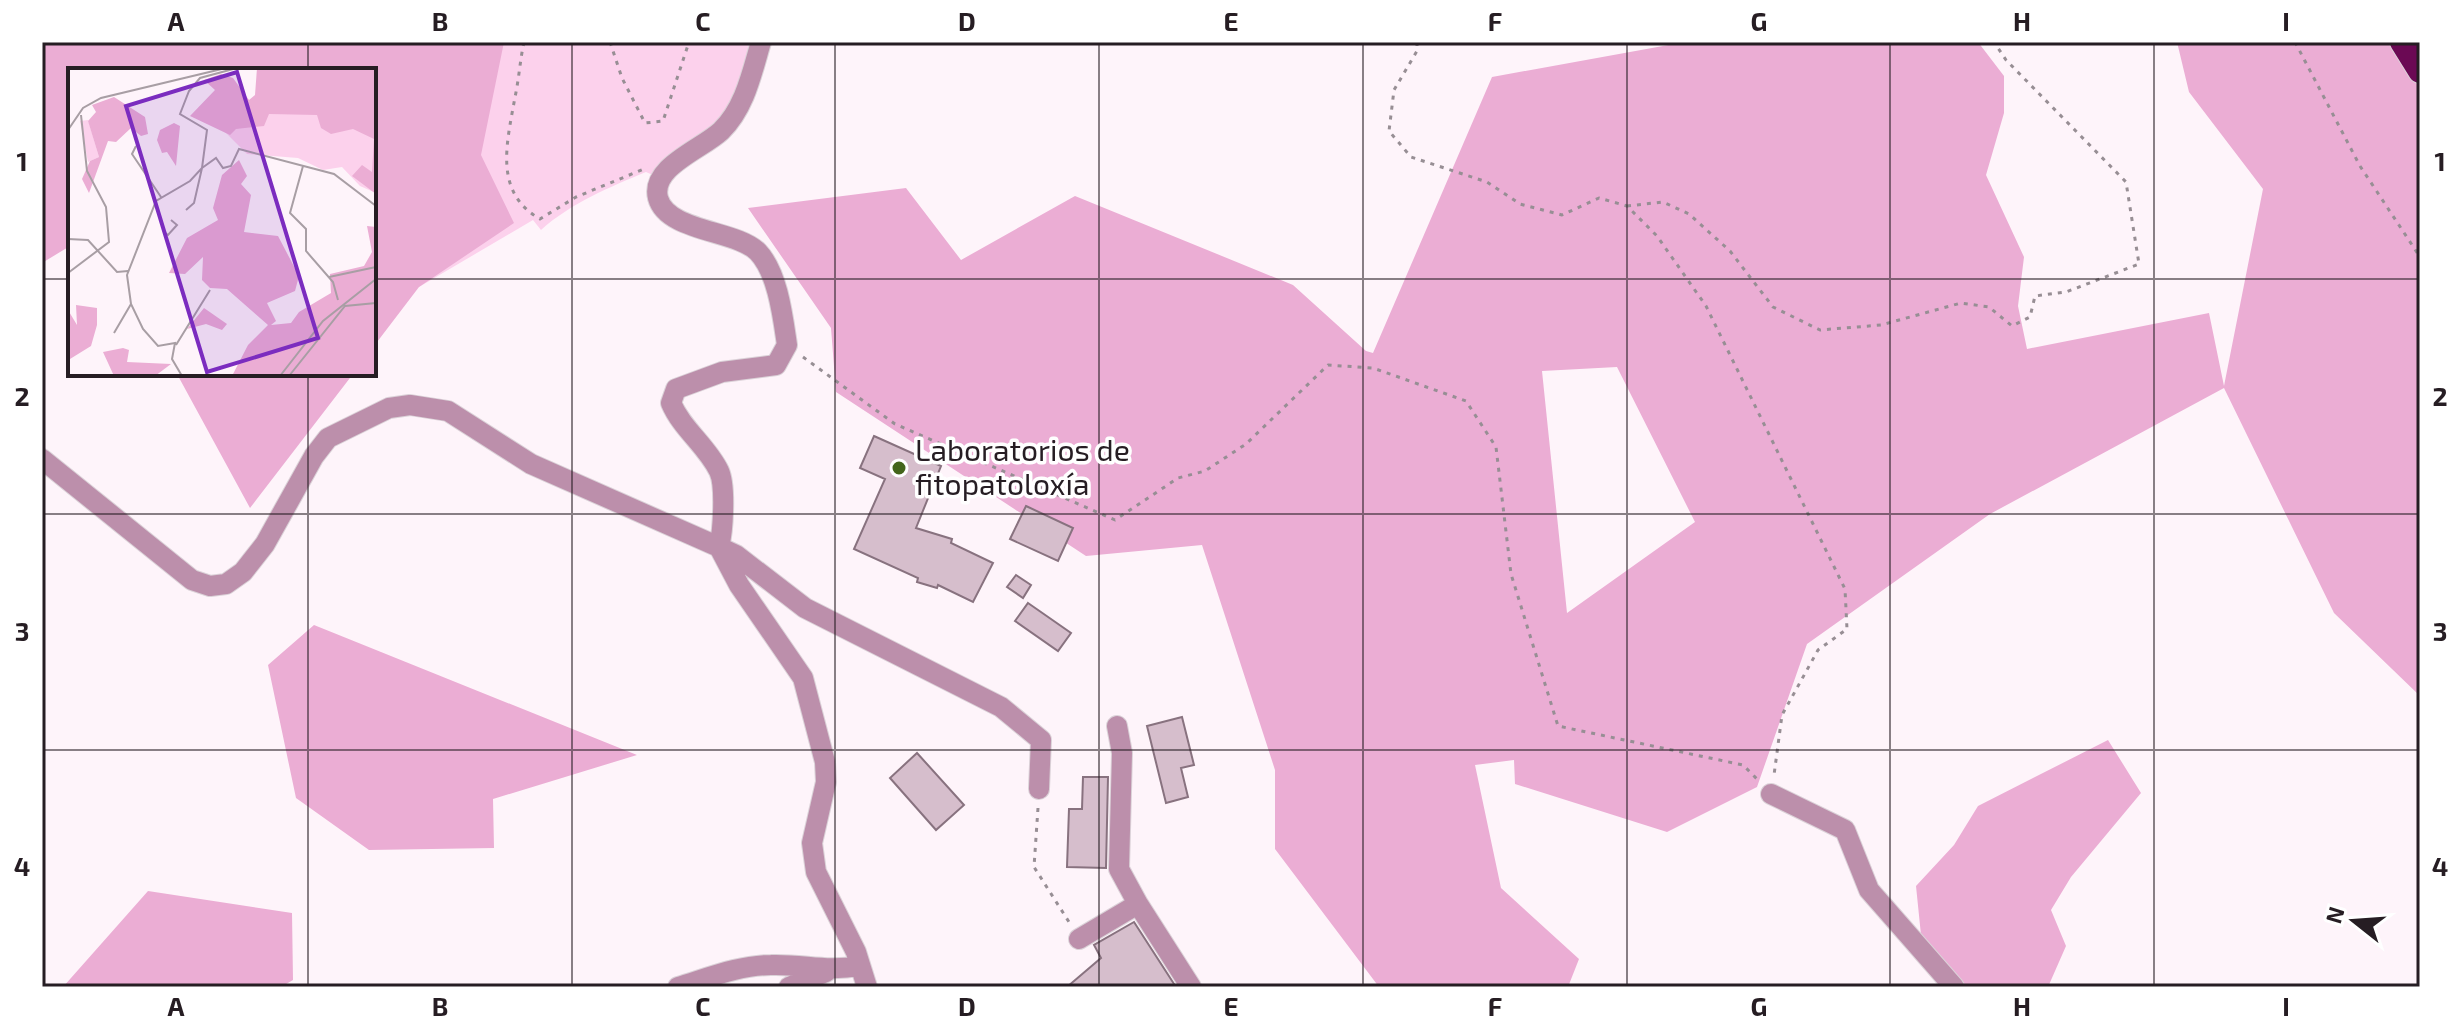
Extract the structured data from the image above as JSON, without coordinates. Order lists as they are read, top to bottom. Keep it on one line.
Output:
{"places":["Laboratorios de fitopatoloxía"],"north":"left","grid":{"columns":["A","B","C","D","E","F","G","H","I"],"rows":["1","2","3","4"]}}
